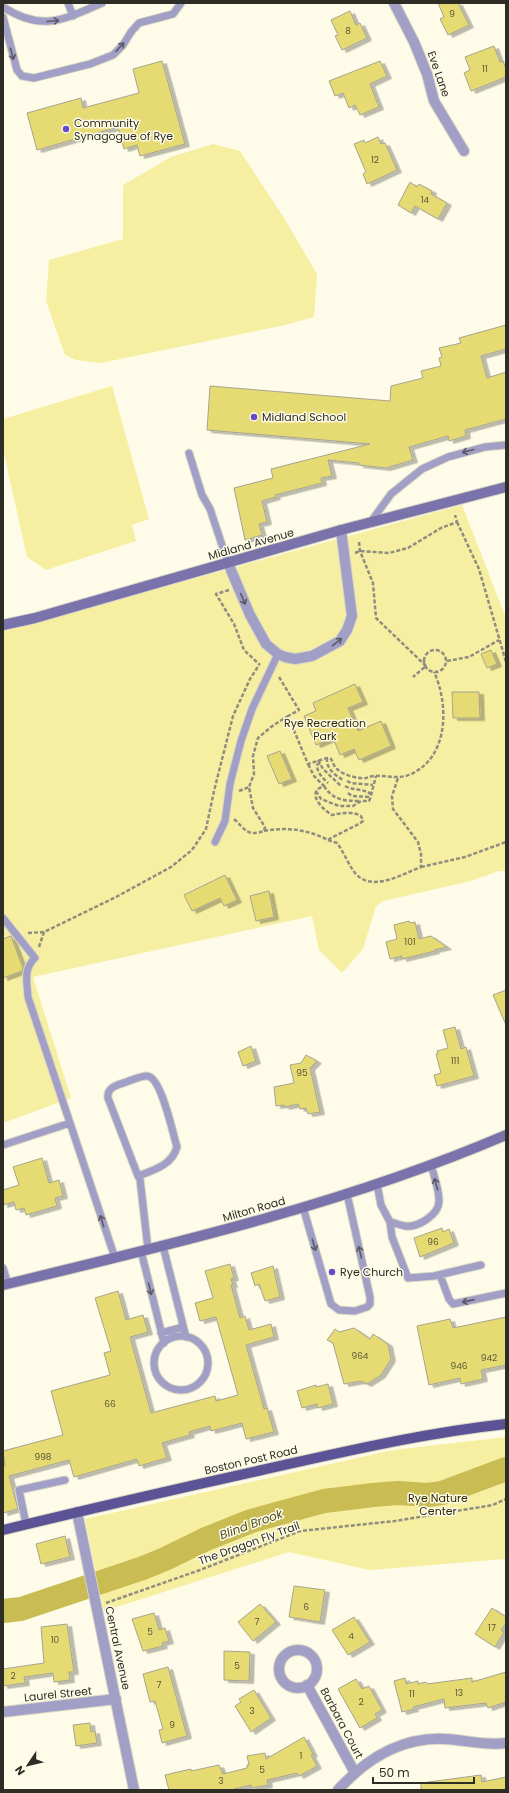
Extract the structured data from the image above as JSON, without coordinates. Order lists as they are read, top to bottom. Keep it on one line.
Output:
{"streets":{"main road":["Boston Post Road"],"street":["Eve Lane","Midland Avenue","Milton Road","Central Avenue","Laurel Street","Barbara Court"],"path":["The Dragon Fly Trail"]},"crossings":[["Boston Post Road","Central Avenue"],["The Dragon Fly Trail","Central Avenue"],["Central Avenue","Laurel Street"]],"water":["Blind Brook"],"parks":["Rye Recreation Park","Rye Nature Center"],"places":["Community Synagogue of Rye","Midland School","Rye Church"],"house_numbers":["9","8","11","12","14","101","111","95","96","964","942","946","66","998","6","7","17","5","4","10","5","2","7","13","11","2","3","9","1","5","3"],"scale_bar":"50 m","north":"bottom left"}
